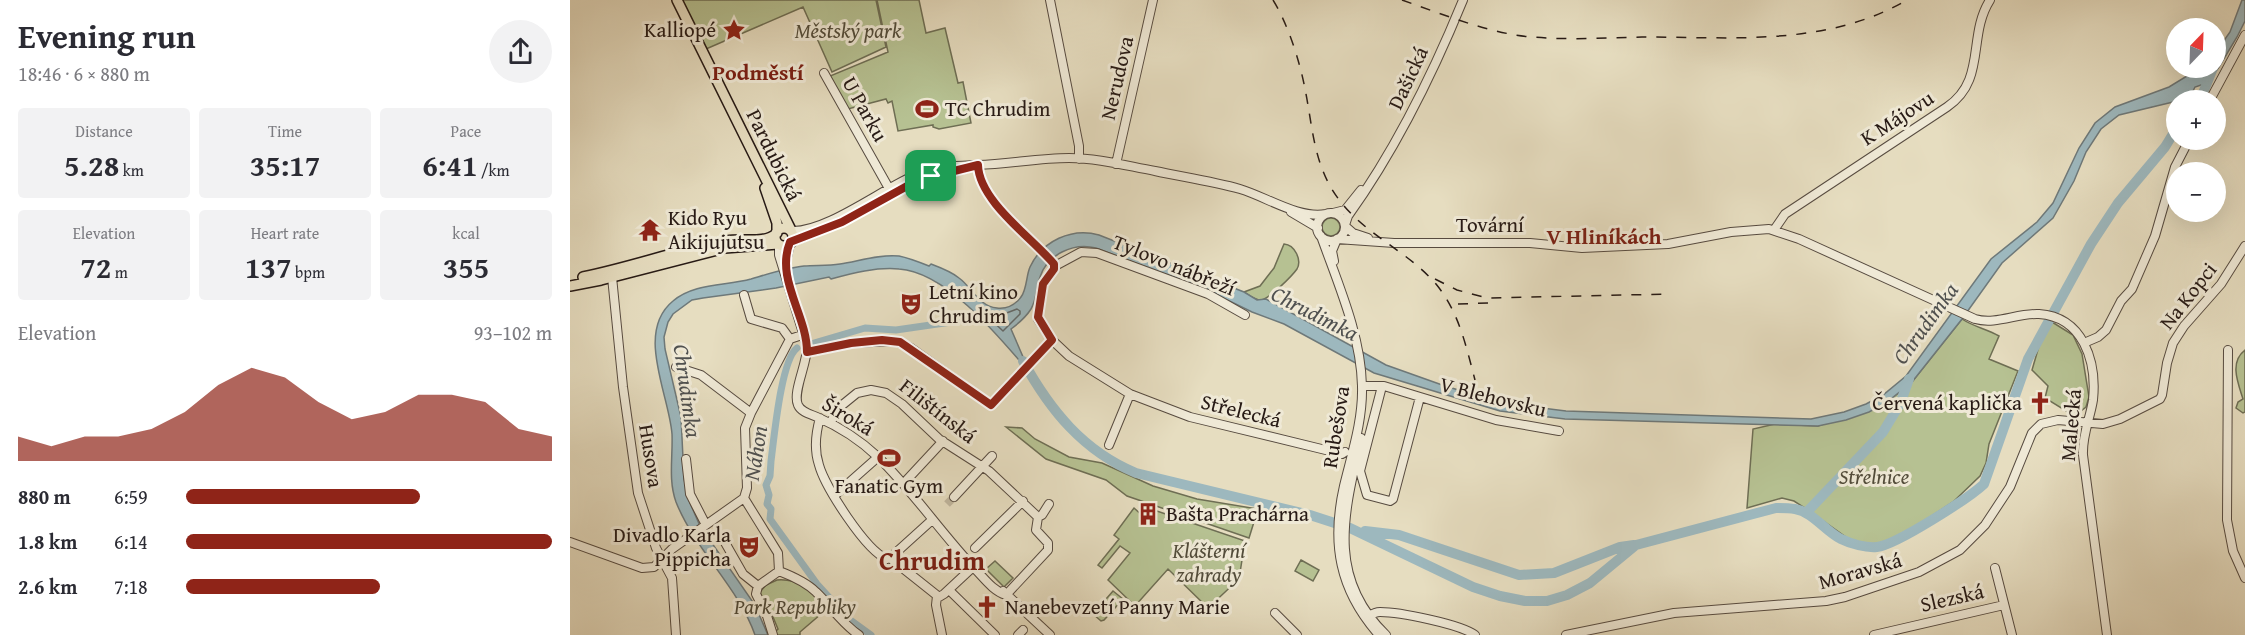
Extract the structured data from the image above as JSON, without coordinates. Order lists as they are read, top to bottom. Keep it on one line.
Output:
{"streets":{"main road":["Pardubická"],"street":["Nerudova","Dašická","U Parku","K Májovu","Tovární","Tylovo nábřeží","Na Kopci","V Blehovsku","Filištínská","Střelecká","Široká","Malecká","Rubešova","Husova","Moravská","Slezská"]},"crossings":[["Dašická","Tovární"],["Dašická","Rubešova"],["K Májovu","Tovární"],["Pardubická","Široká"],["Tovární","Rubešova"],["Tylovo nábřeží","Střelecká"],["Na Kopci","Malecká"],["Na Kopci","Moravská"],["V Blehovsku","Rubešova"],["Filištínská","Široká"],["Malecká","Moravská"]],"districts":["Podměstí","V Hliníkách","Chrudim"],"water":["Chrudimka","Náhon"],"parks":["Městský park","Střelnice","Klášterní zahrady","Park Republiky"],"places":{"place":["Kalliopé"],"sports":["TC Chrudim","Fanatic Gym"],"temple":["Kido Ryu Aikijujutsu"],"theatre":["Letní kino Chrudim","Divadlo Karla Pippicha"],"church":["Červená kaplička","Nanebevzetí Panny Marie"],"building":["Bašta Prachárna"]},"north":"top right","page":{"heading":["Evening run","18:46 · 6 × 880 m"],"map_buttons":["+","−"],"stats":[["Distance","5.28 km"],["Time","35:17"],["Pace","6:41 /km"],["Elevation","72 m"],["Heart rate","137 bpm"],["kcal","355"]],"chart":["Elevation","93–102 m"],"list":[{"name":"880 m","note":"6:59"},{"name":"1.8 km","note":"6:14"},{"name":"2.6 km","note":"7:18"}]}}
